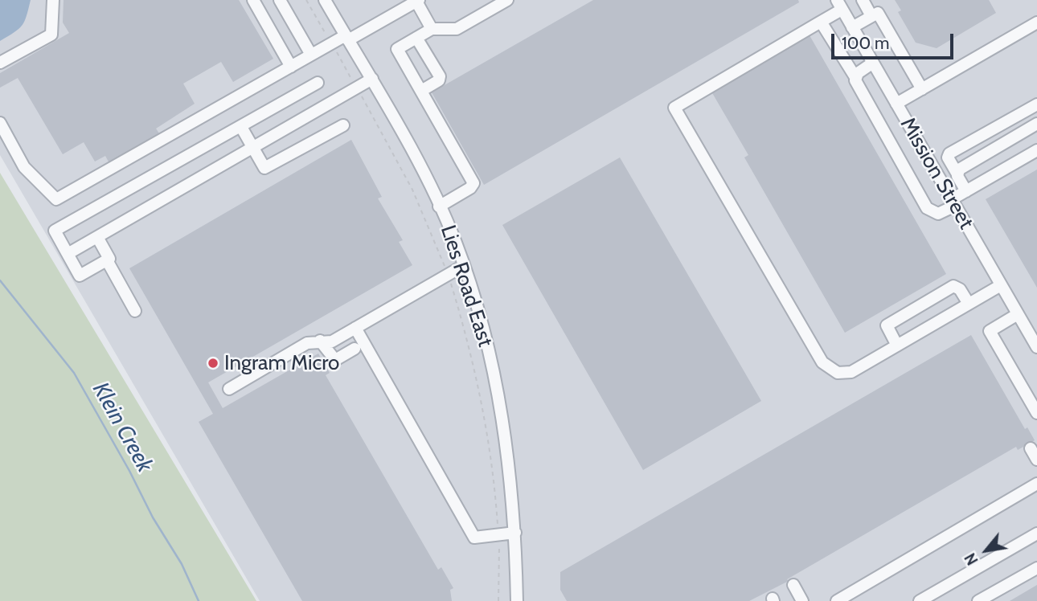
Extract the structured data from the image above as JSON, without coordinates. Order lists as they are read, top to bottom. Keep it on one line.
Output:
{"streets":{"street":["Mission Street","Lies Road East"]},"water":["Klein Creek"],"places":["Ingram Micro"],"scale_bar":"100 m","north":"bottom left"}
